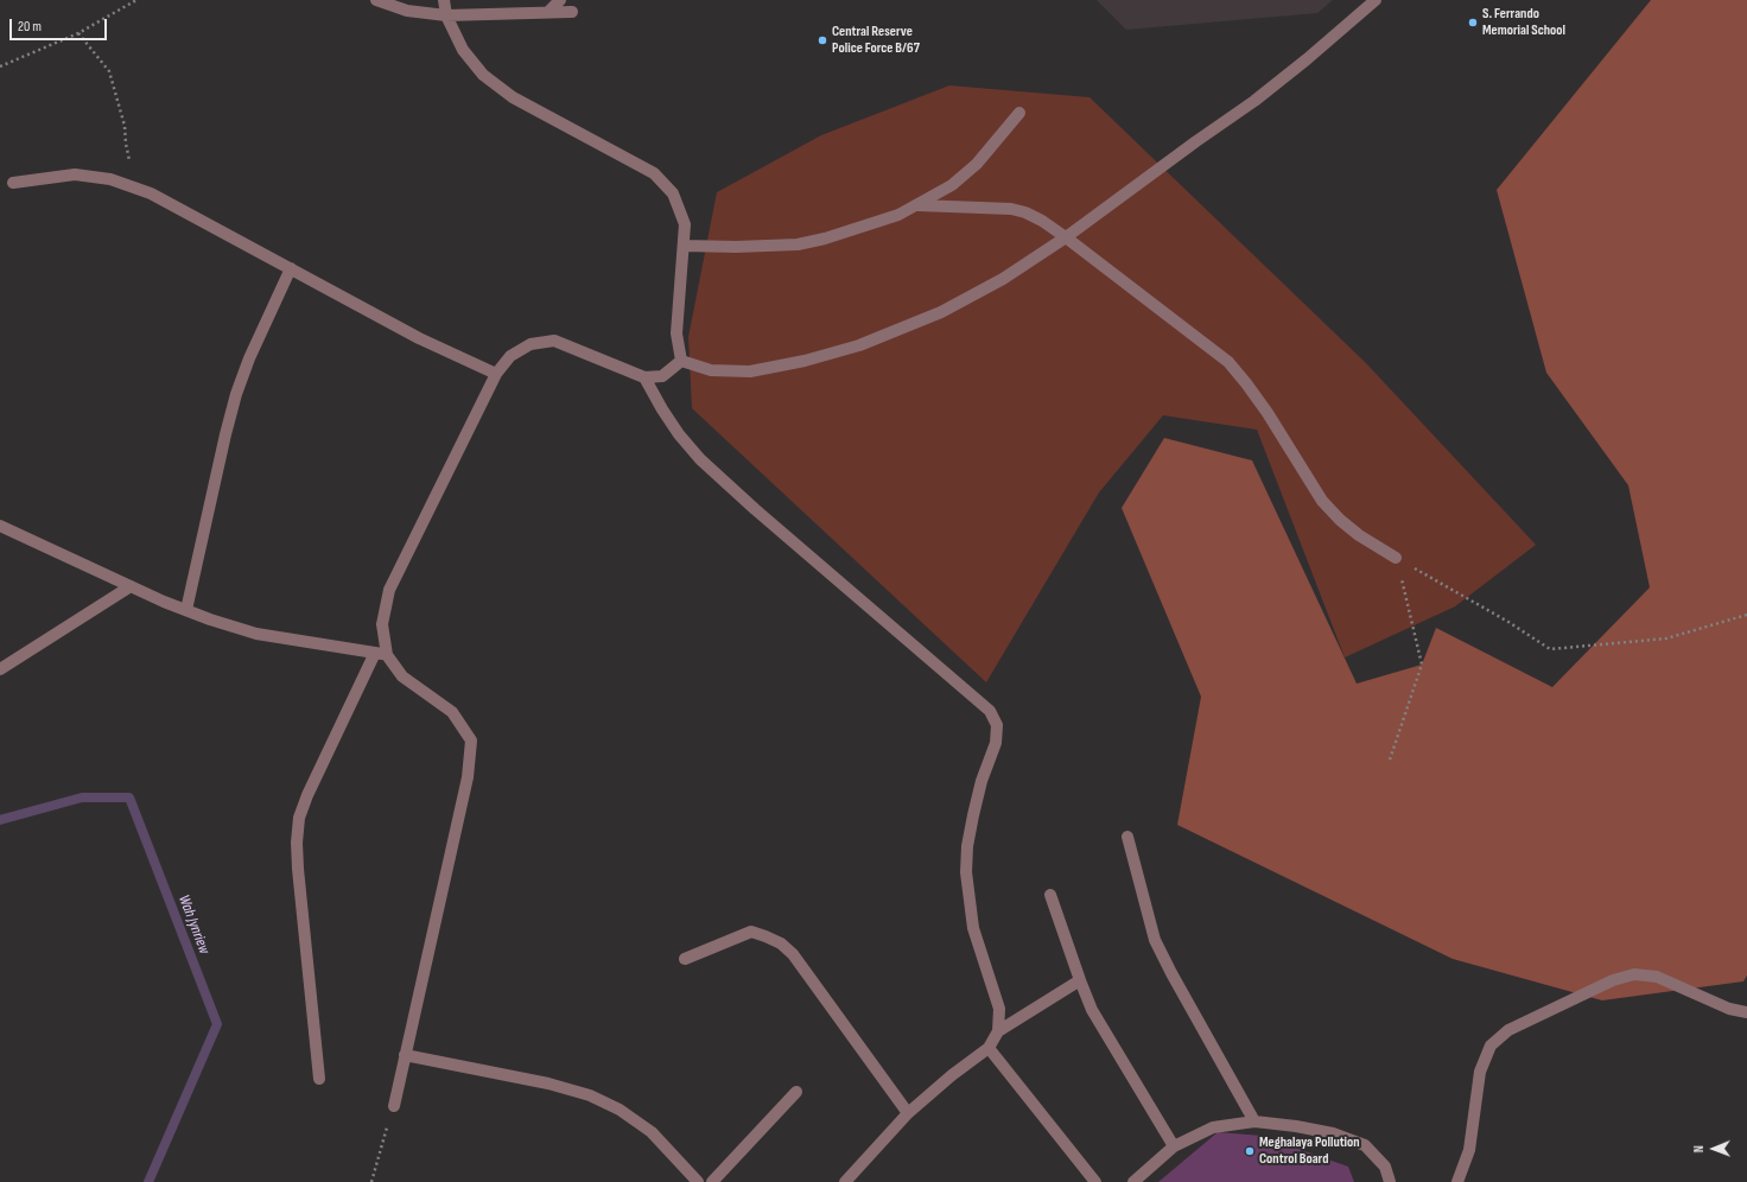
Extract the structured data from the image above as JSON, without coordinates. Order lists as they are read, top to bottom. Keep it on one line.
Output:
{"water":["Wah Jynriew"],"places":["S. Ferrando Memorial School","Central Reserve Police Force B/67","Meghalaya Pollution Control Board"],"scale_bar":"20 m","north":"left"}
